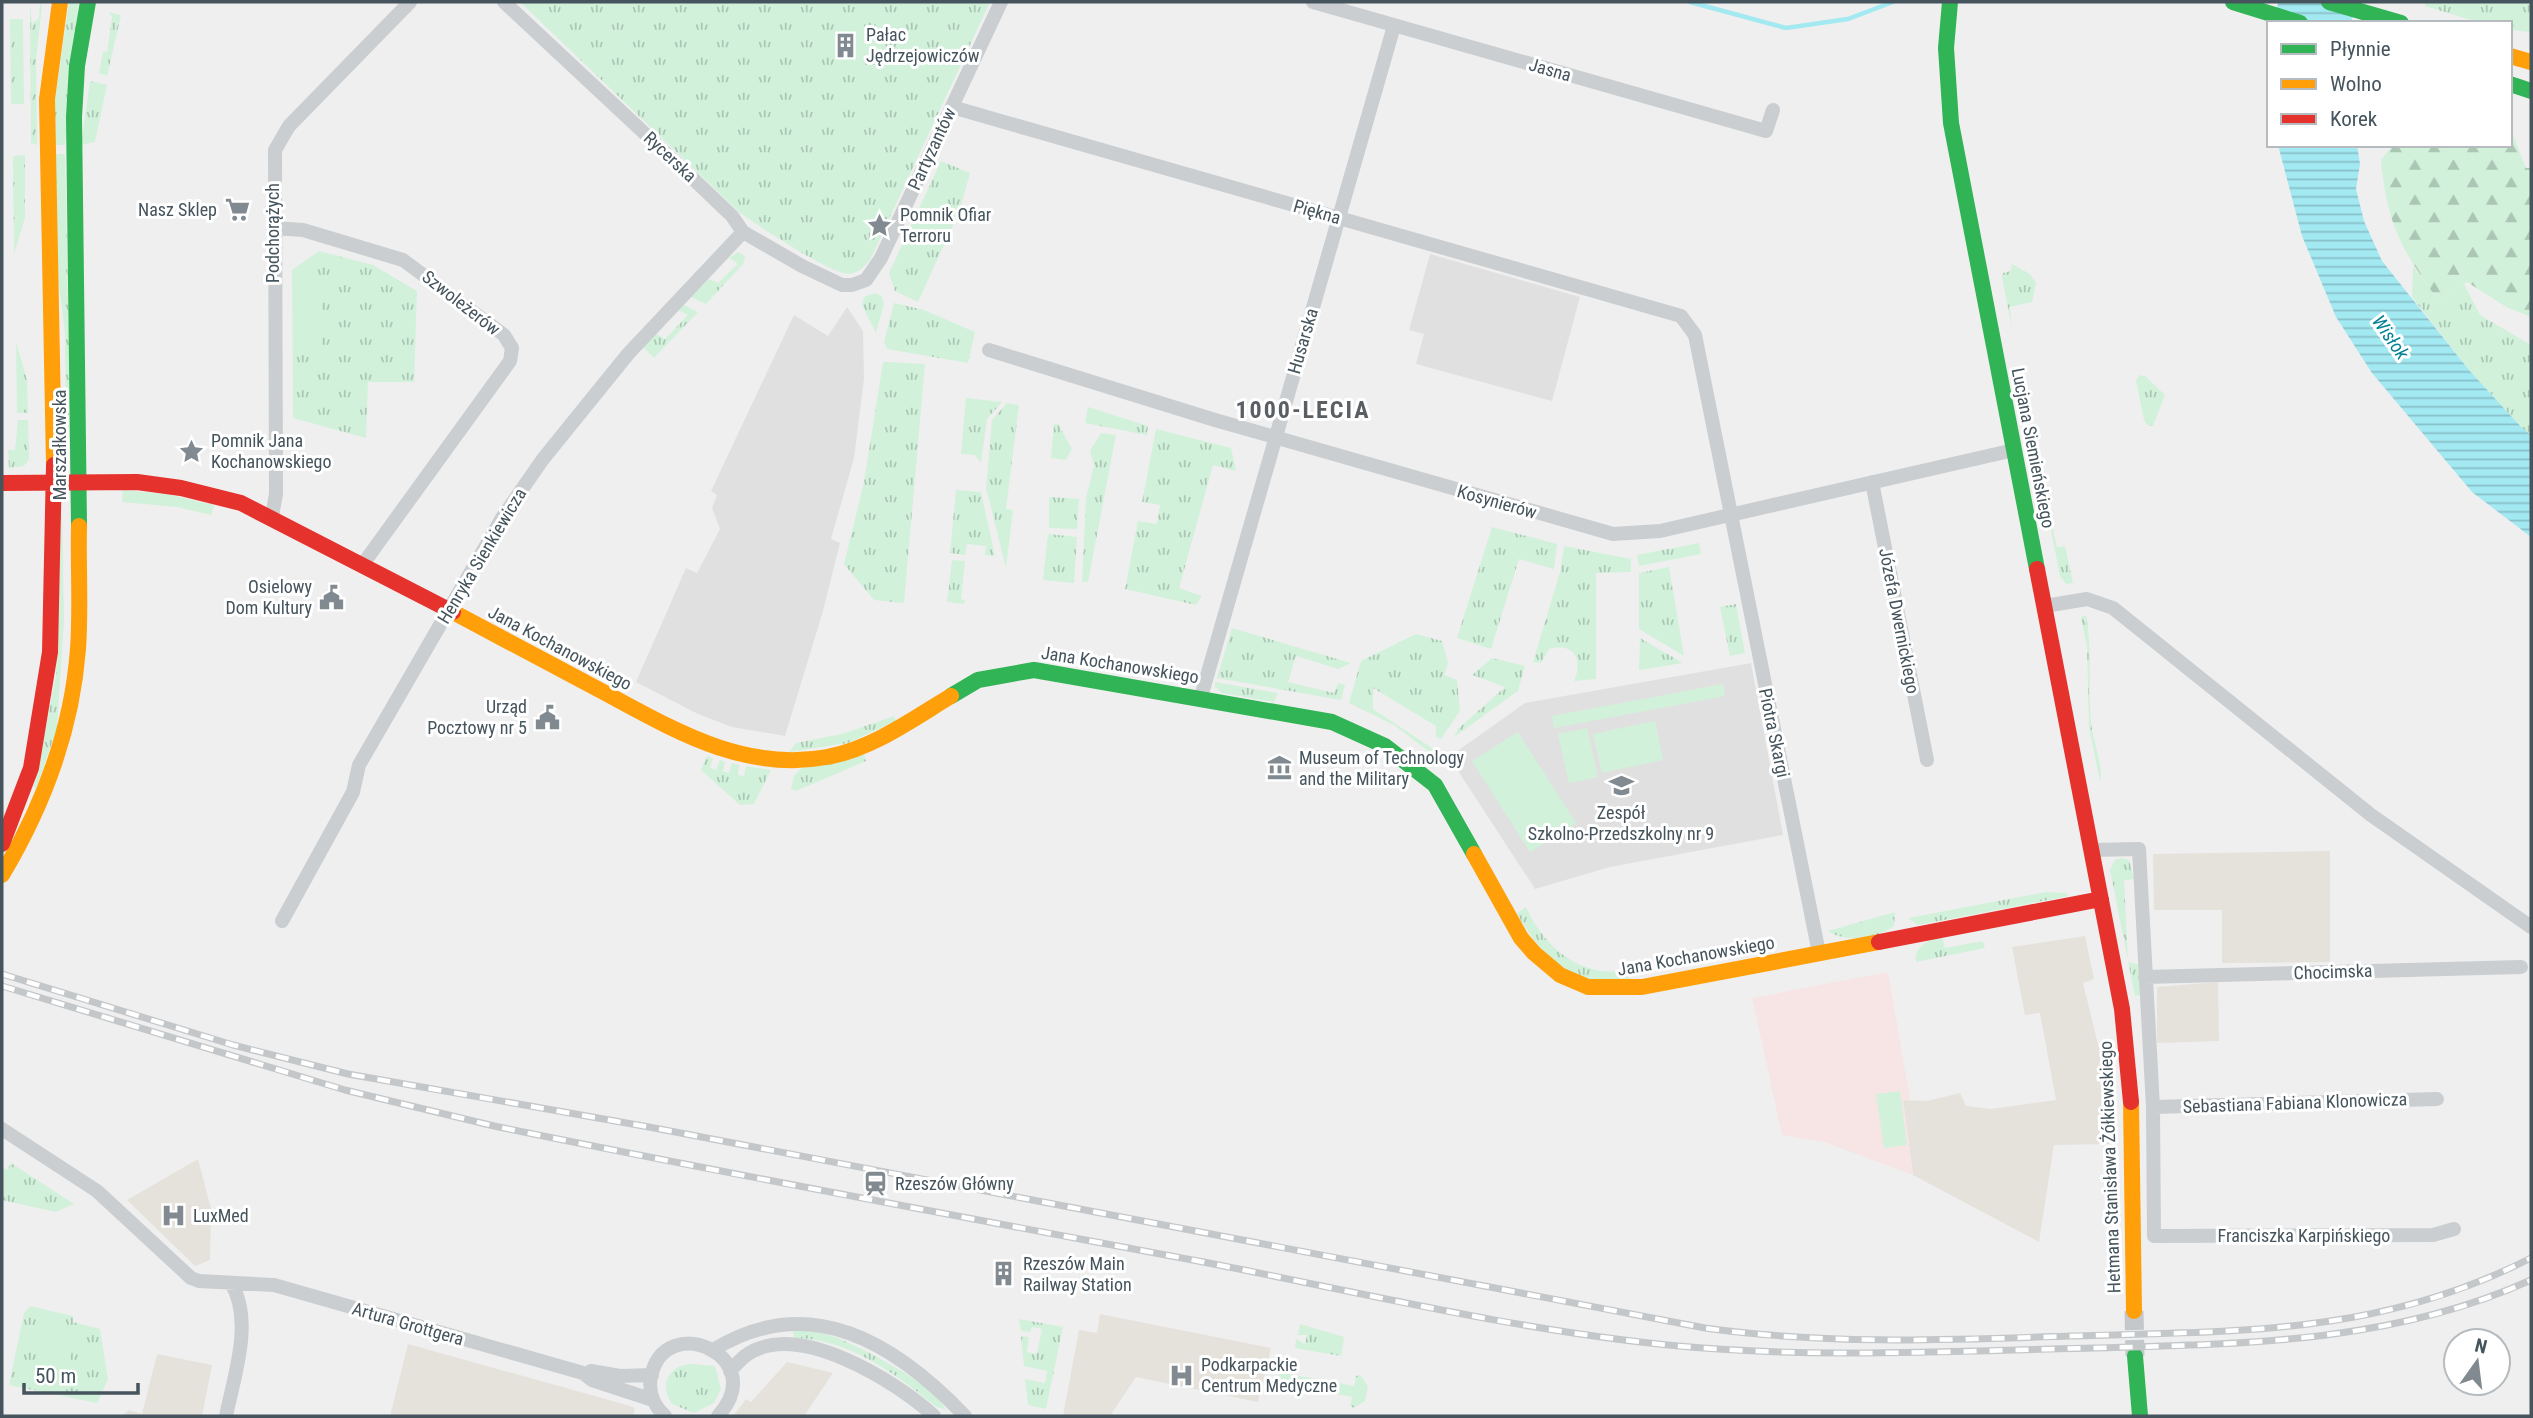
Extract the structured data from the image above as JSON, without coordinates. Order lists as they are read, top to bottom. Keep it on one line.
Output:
{"streets":{"street":["Jasna","Partyzantów","Rycerska","Piękna","Podchorążych","Szwoleżerów","Husarska","Marszałkowska","Lucjana Siemieńskiego","Kosynierów","Henryka Sienkiewicza","Józefa Dwernickiego","Jana Kochanowskiego","Piotra Skargi","Chocimska","Sebastiana Fabiana Klonowicza","Hetmana Stanisława Żółkiewskiego","Franciszka Karpińskiego","Artura Grottgera"]},"crossings":[["Jasna","Husarska"],["Partyzantów","Rycerska"],["Partyzantów","Piękna"],["Rycerska","Henryka Sienkiewicza"],["Piękna","Husarska"],["Piękna","Piotra Skargi"],["Podchorążych","Szwoleżerów"],["Podchorążych","Jana Kochanowskiego"],["Szwoleżerów","Jana Kochanowskiego"],["Husarska","Kosynierów"],["Husarska","Jana Kochanowskiego"],["Marszałkowska","Jana Kochanowskiego"],["Lucjana Siemieńskiego","Kosynierów"],["Lucjana Siemieńskiego","Jana Kochanowskiego"],["Lucjana Siemieńskiego","Hetmana Stanisława Żółkiewskiego"],["Kosynierów","Józefa Dwernickiego"],["Kosynierów","Piotra Skargi"],["Henryka Sienkiewicza","Jana Kochanowskiego"],["Jana Kochanowskiego","Piotra Skargi"],["Jana Kochanowskiego","Hetmana Stanisława Żółkiewskiego"],["Sebastiana Fabiana Klonowicza","Franciszka Karpińskiego"]],"districts":["1000-LECIA"],"water":["Wisłok"],"places":{"building":["Pałac Jędrzejowiczów","Rzeszów Main Railway Station"],"supermarket":["Nasz Sklep"],"place":["Pomnik Ofiar Terroru","Pomnik Jana Kochanowskiego"],"public building":["Osielowy Dom Kultury","Urząd Pocztowy nr 5"],"museum":["Museum of Technology and the Military"],"school or university":["Zespół Szkolno-Przedszkolny nr 9"],"station":["Rzeszów Główny"],"hospital":["LuxMed","Podkarpackie Centrum Medyczne"]},"legend":["Płynnie","Wolno","Korek"],"scale_bar":"50 m","north":"top"}
